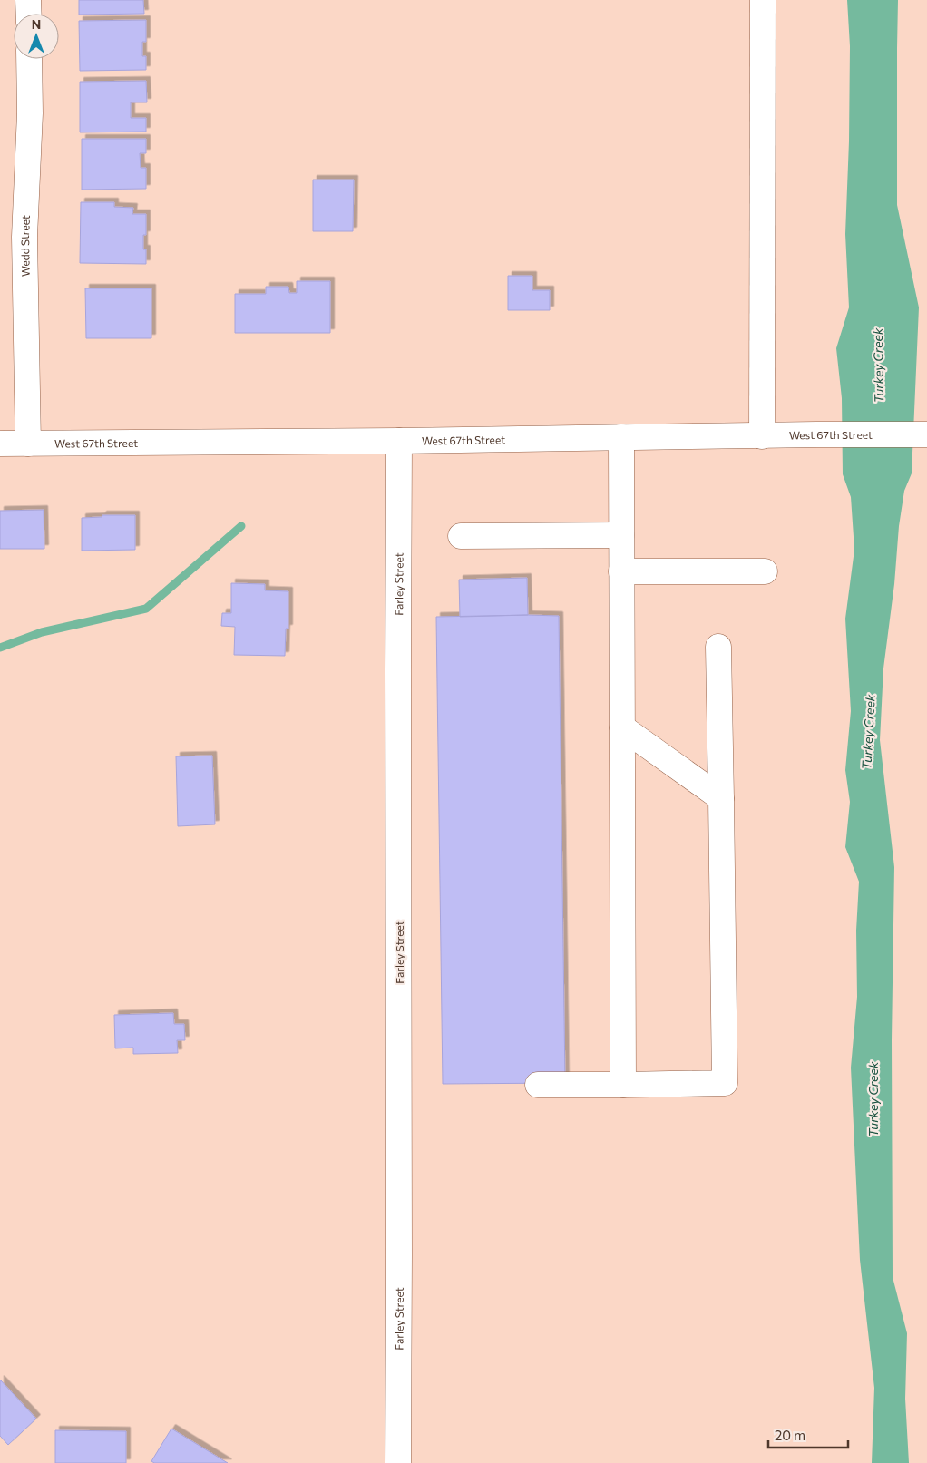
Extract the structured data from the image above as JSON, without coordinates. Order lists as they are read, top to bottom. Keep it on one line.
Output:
{"streets":{"street":["Wedd Street","West 67th Street","Farley Street"]},"crossings":[["Wedd Street","West 67th Street"],["West 67th Street","Farley Street"]],"water":["Turkey Creek"],"scale_bar":"20 m","north":"top"}
